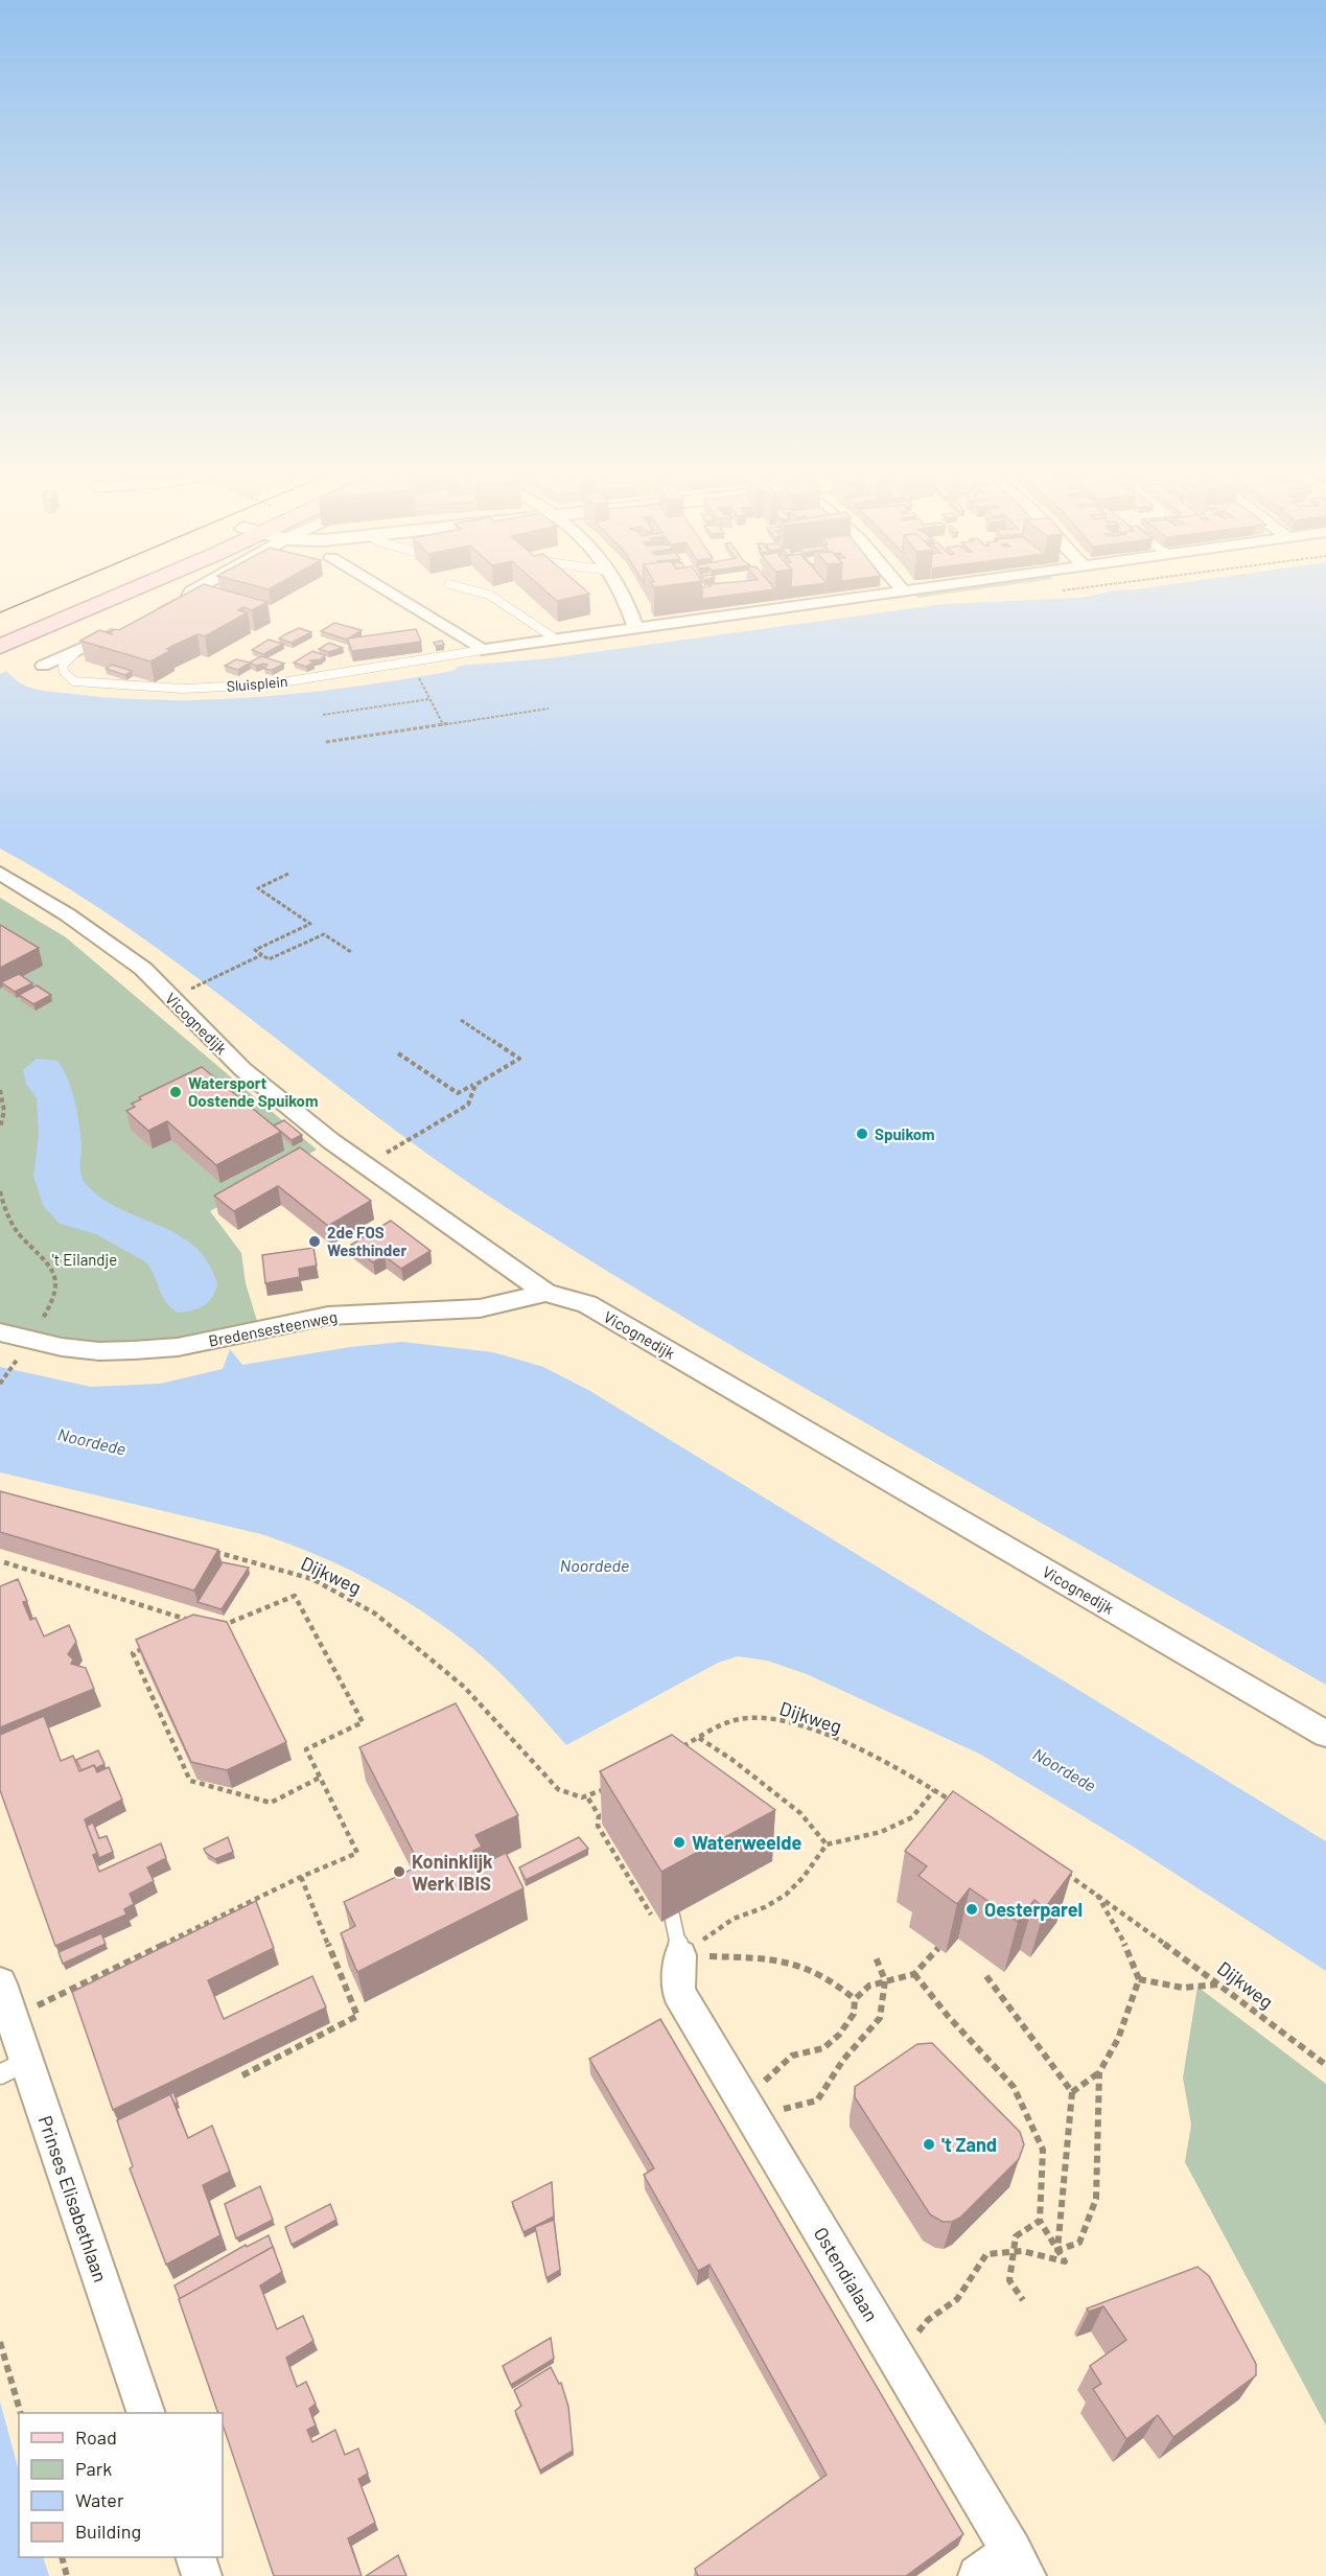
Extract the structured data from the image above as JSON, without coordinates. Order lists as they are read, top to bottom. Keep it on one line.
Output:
{"streets":{"street":["Vicognedijk","Bredensesteenweg","Prinses Elisabethlaan","Ostendialaan"],"lane":["Sluisplein"],"path":["Dijkweg"]},"crossings":[["Vicognedijk","Bredensesteenweg"]],"water":["Noordede"],"parks":["'t Eilandje"],"places":["Watersport Oostende Spuikom","Spuikom","2de FOS Westhinder","Waterweelde","Koninklijk Werk IBIS","Oesterparel","'t Zand"],"legend":["Road","Park","Water","Building"]}
